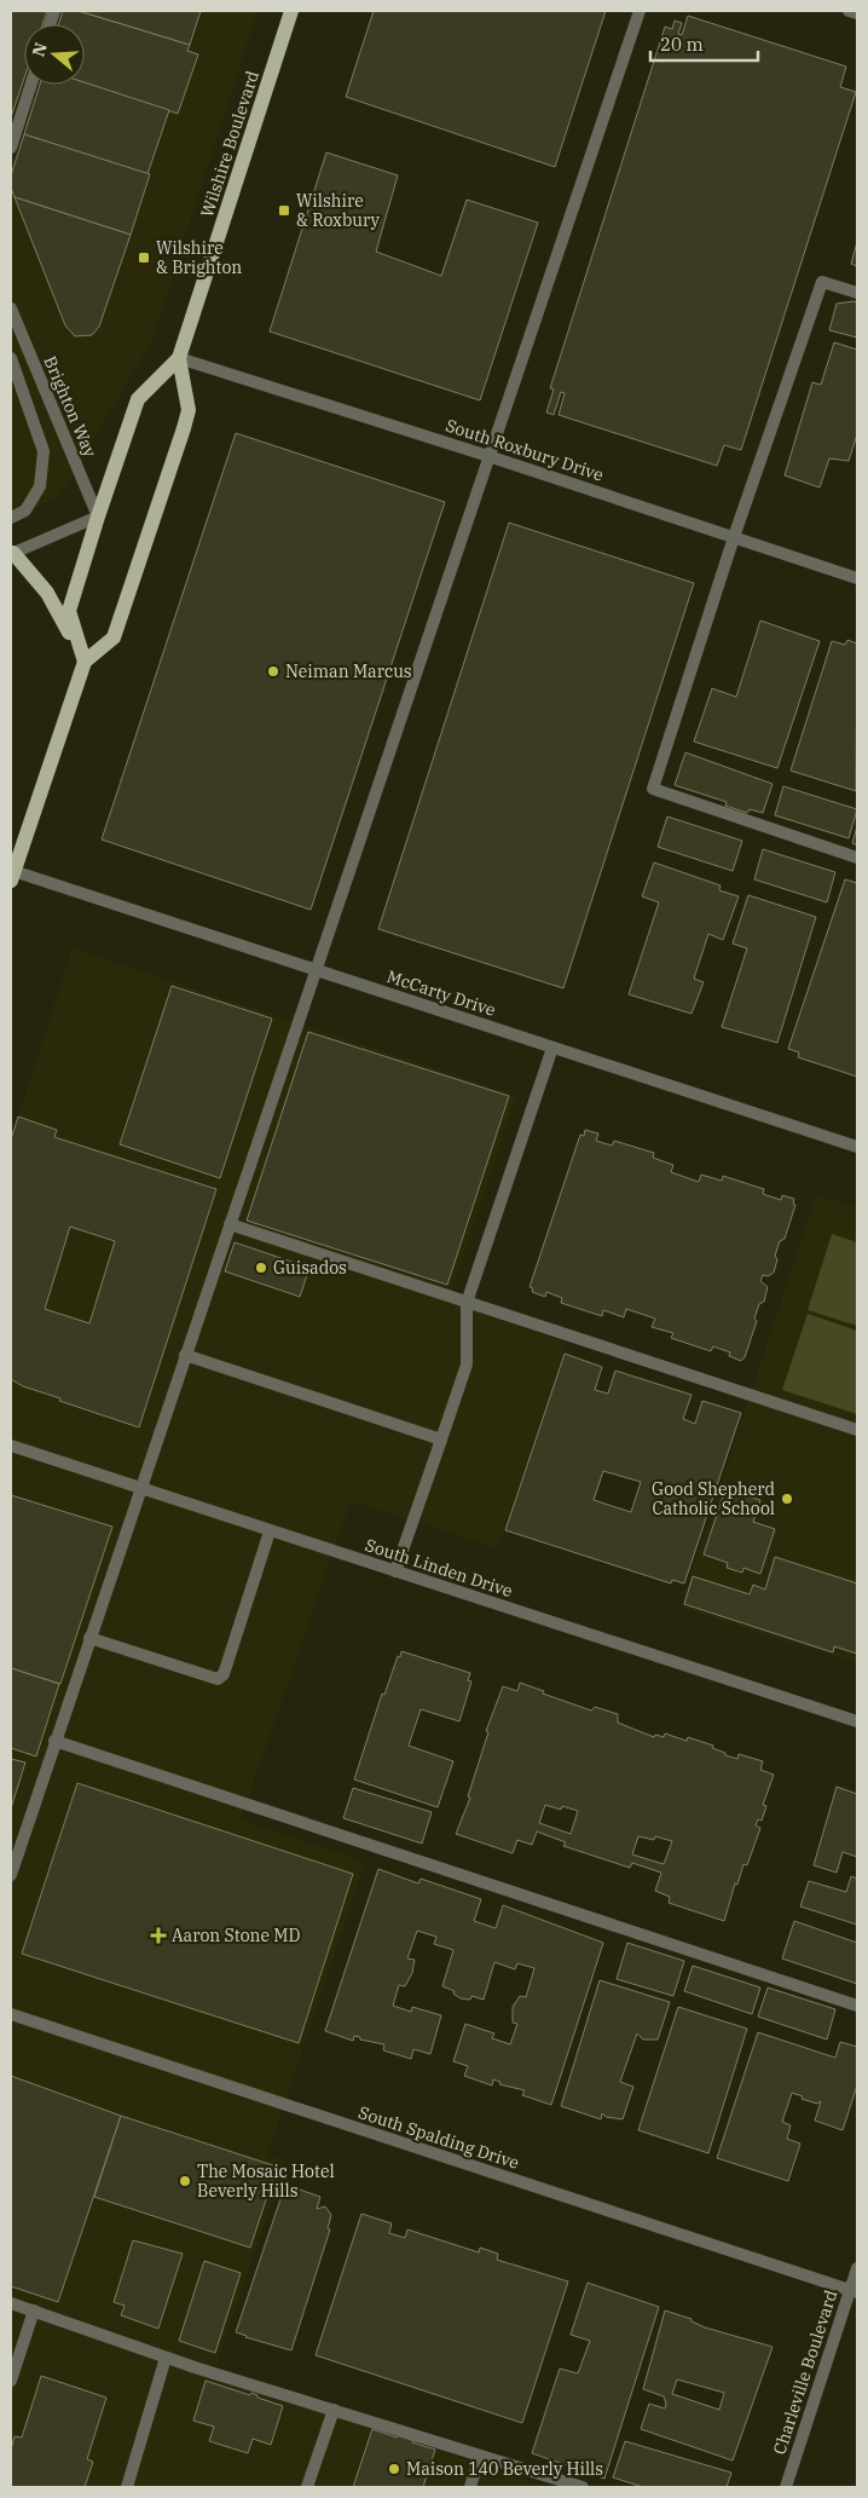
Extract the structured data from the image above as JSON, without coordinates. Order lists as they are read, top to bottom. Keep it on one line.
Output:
{"streets":{"main road":["Wilshire Boulevard"],"street":["Brighton Way","South Roxbury Drive","McCarty Drive","South Linden Drive","South Spalding Drive","Charleville Boulevard"]},"crossings":[["Wilshire Boulevard","Brighton Way"],["Wilshire Boulevard","South Roxbury Drive"],["South Spalding Drive","Charleville Boulevard"]],"places":{"transit":["Wilshire & Roxbury","Wilshire & Brighton"],"other":["Neiman Marcus","Guisados","Good Shepherd Catholic School","The Mosaic Hotel Beverly Hills","Maison 140 Beverly Hills"],"health":["Aaron Stone MD"]},"scale_bar":"20 m","north":"left"}
